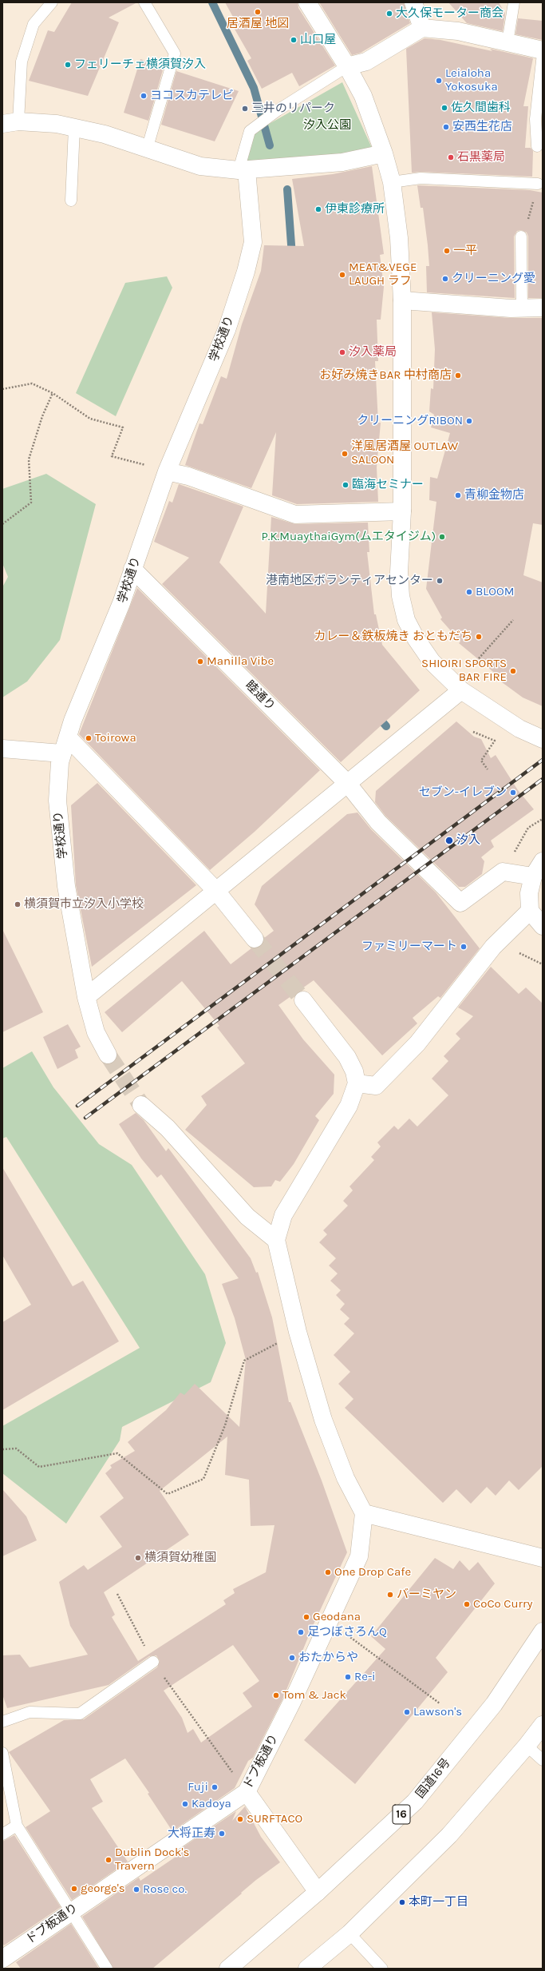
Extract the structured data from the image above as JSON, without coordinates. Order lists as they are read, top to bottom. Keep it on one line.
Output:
{"streets":{"main road":["学校通り","睦通り","ドブ板通り","国道16号","16"]},"crossings":[["学校通り","睦通り"]],"parks":["汐入公園"],"places":["居酒屋 地図","大久保モーター商会","山口屋","フェリーチェ横須賀汐入","Leialoha Yokosuka","ヨコスカテレビ","佐久間歯科","三井のリパーク","安西生花店","石黒薬局","伊東診療所","一平","MEAT&VEGE LAUGH ラフ","クリーニング愛","汐入薬局","お好み焼きBAR 中村商店","クリーニングRIBON","洋風居酒屋 OUTLAW SALOON","臨海セミナー","青柳金物店","P.K.MuaythaiGym(ムエタイジム)","港南地区ボランティアセンター","BLOOM","カレー＆鉄板焼き おともだち","Manilla Vibe","SHIOIRI SPORTS BAR FIRE","Toirowa","セブン-イレブン","汐入","横須賀市立汐入小学校","ファミリーマート","横須賀幼稚園","One Drop Cafe","バーミヤン","CoCo Curry","Geodana","足つぼさろんQ","おたからや","Re-i","Tom & Jack","Lawson's","Fuji","Kadoya","SURFTACO","大将正寿","Dublin Dock's Travern","george's","Rose co.","本町一丁目"]}
